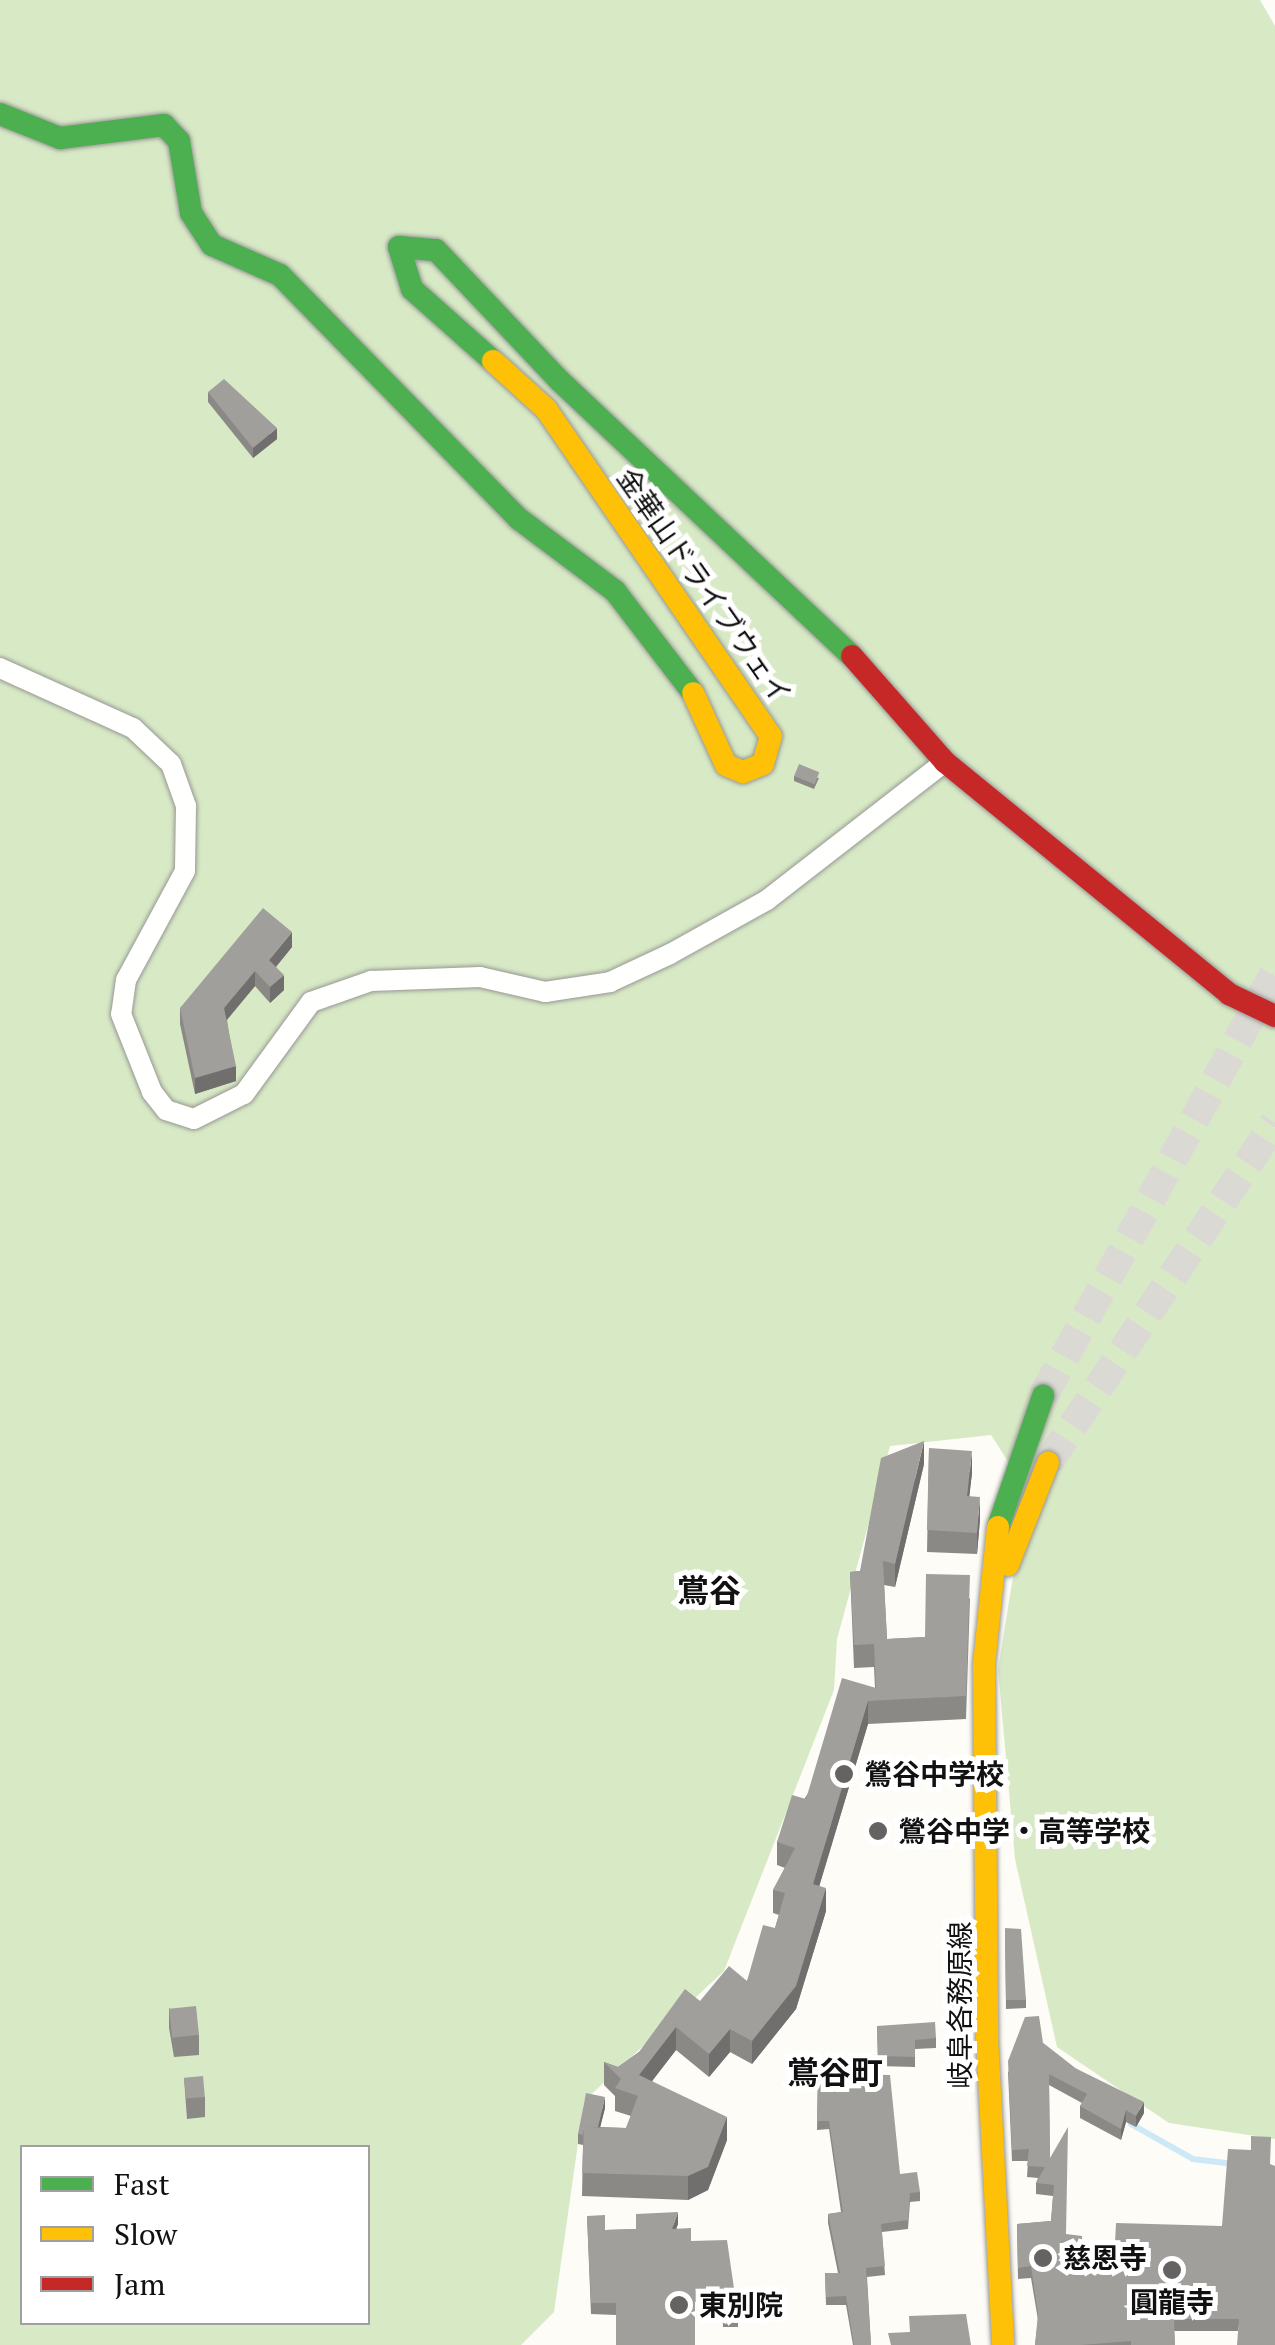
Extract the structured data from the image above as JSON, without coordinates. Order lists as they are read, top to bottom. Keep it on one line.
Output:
{"streets":{"street":["金華山ドライブウェイ","岐阜各務原線"]},"districts":["鴬谷","鴬谷町"],"places":["鶯谷中学校","鶯谷中学・高等学校","慈恩寺","圓龍寺","東別院"],"legend":["Fast","Slow","Jam"]}
